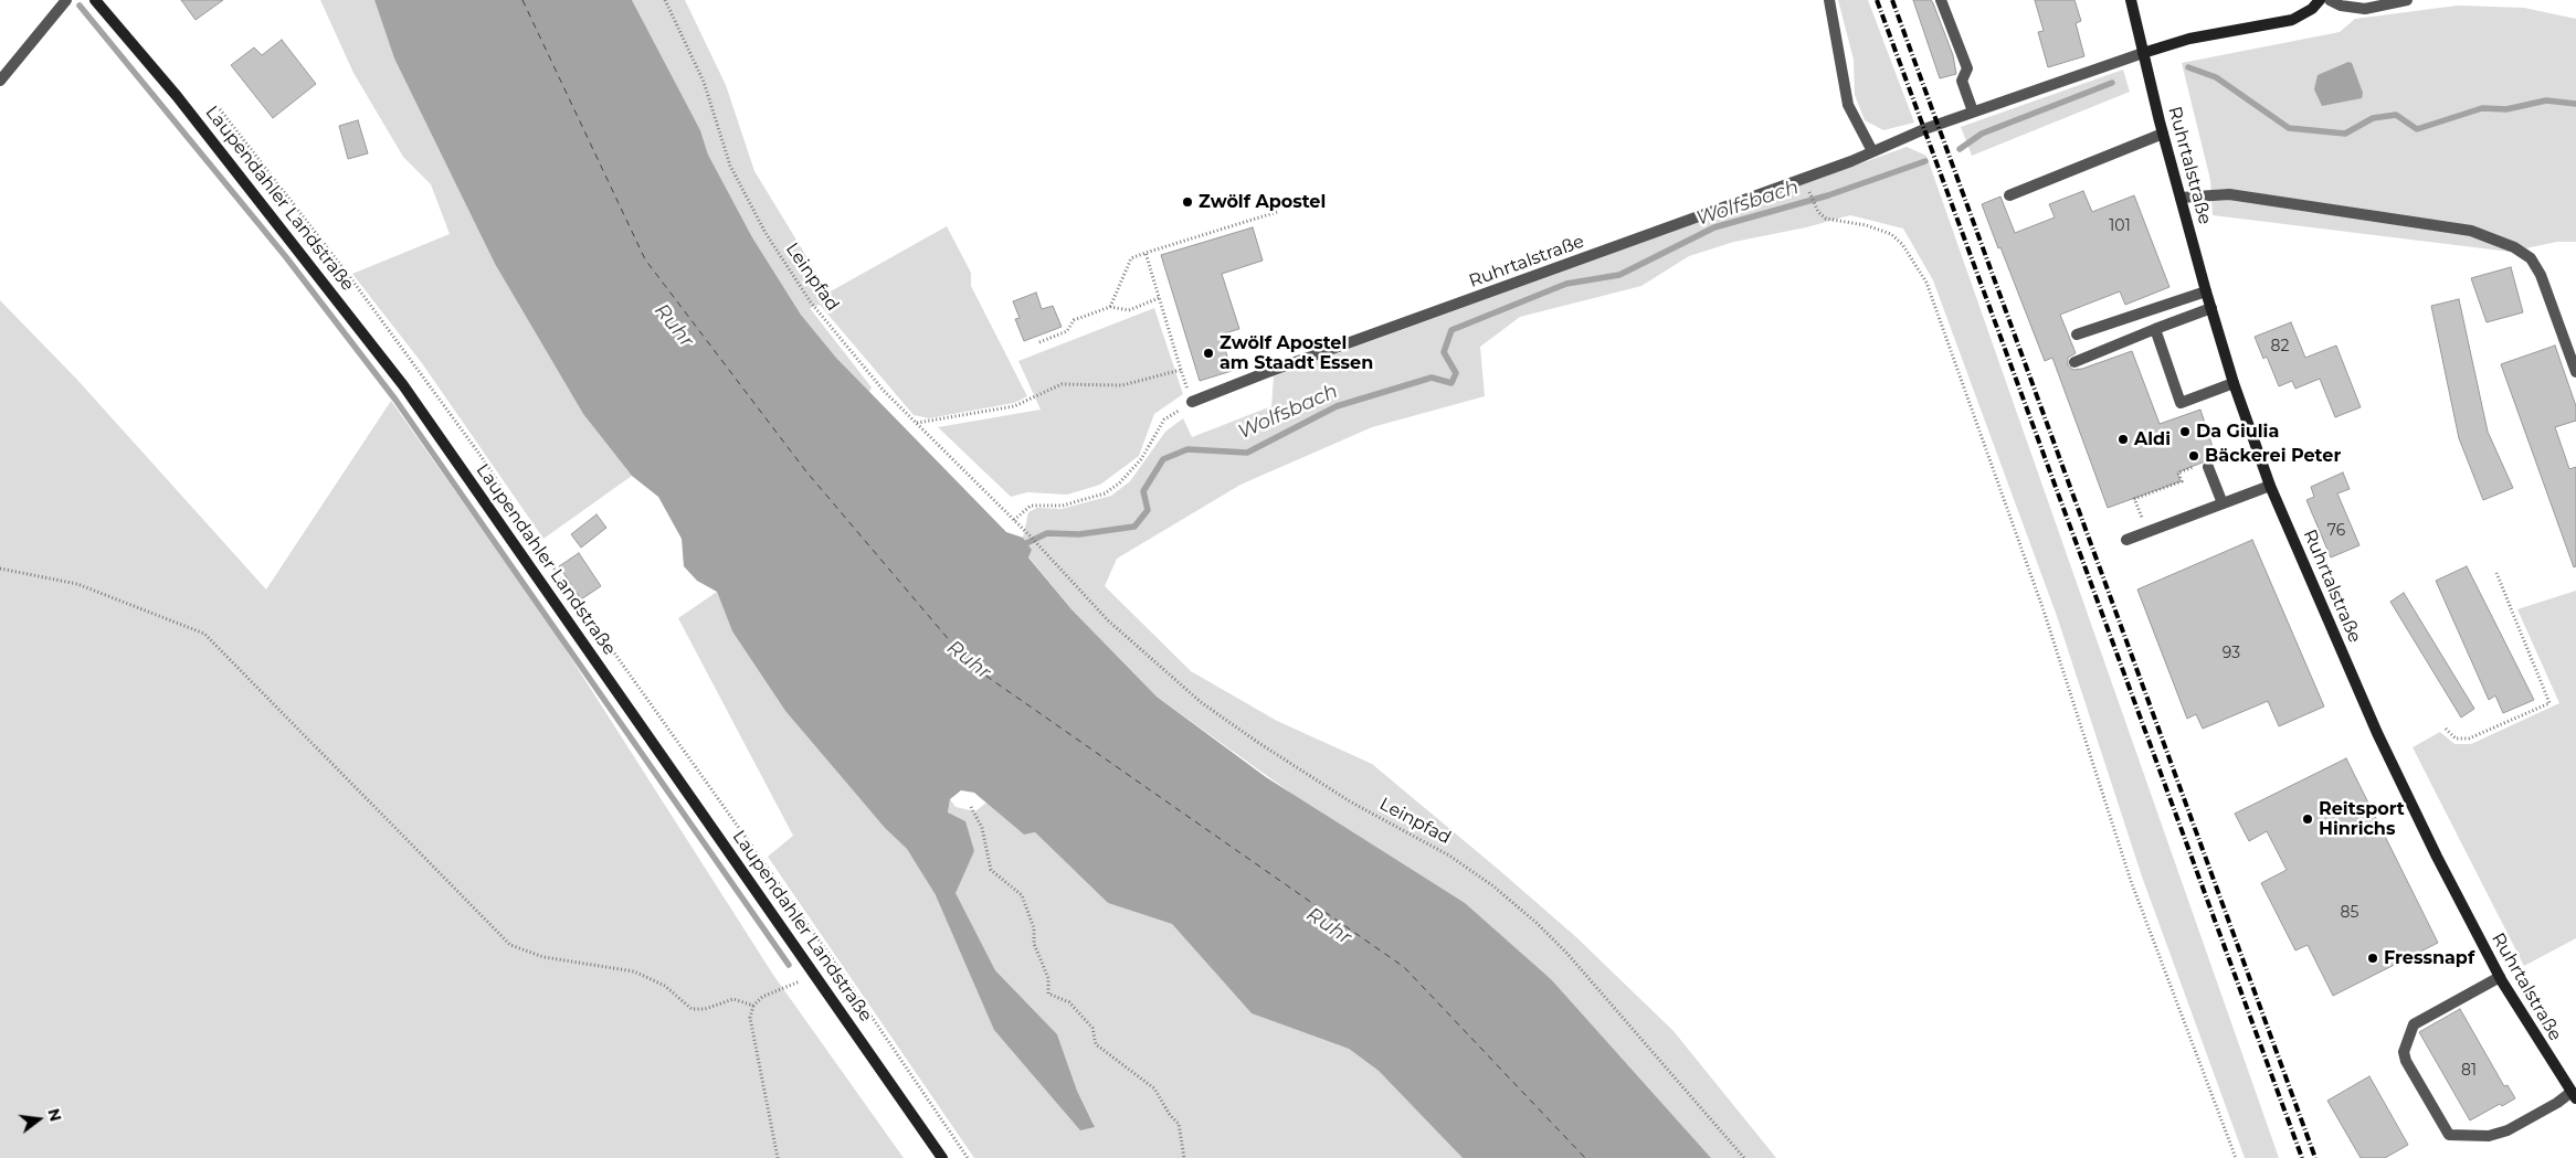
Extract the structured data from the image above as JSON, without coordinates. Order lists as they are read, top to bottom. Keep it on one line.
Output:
{"streets":{"main road":["Ruhrtalstraße","Laupendahler Landstraße"],"path":["Leinpfad"]},"water":["Wolfsbach","Ruhr"],"places":["Zwölf Apostel","Zwölf Apostel am Staadt Essen","Da Giulia","Aldi","Bäckerei Peter","Reitsport Hinrichs","Fressnapf"],"house_numbers":["101","82","76","93","85","81"],"north":"right"}
